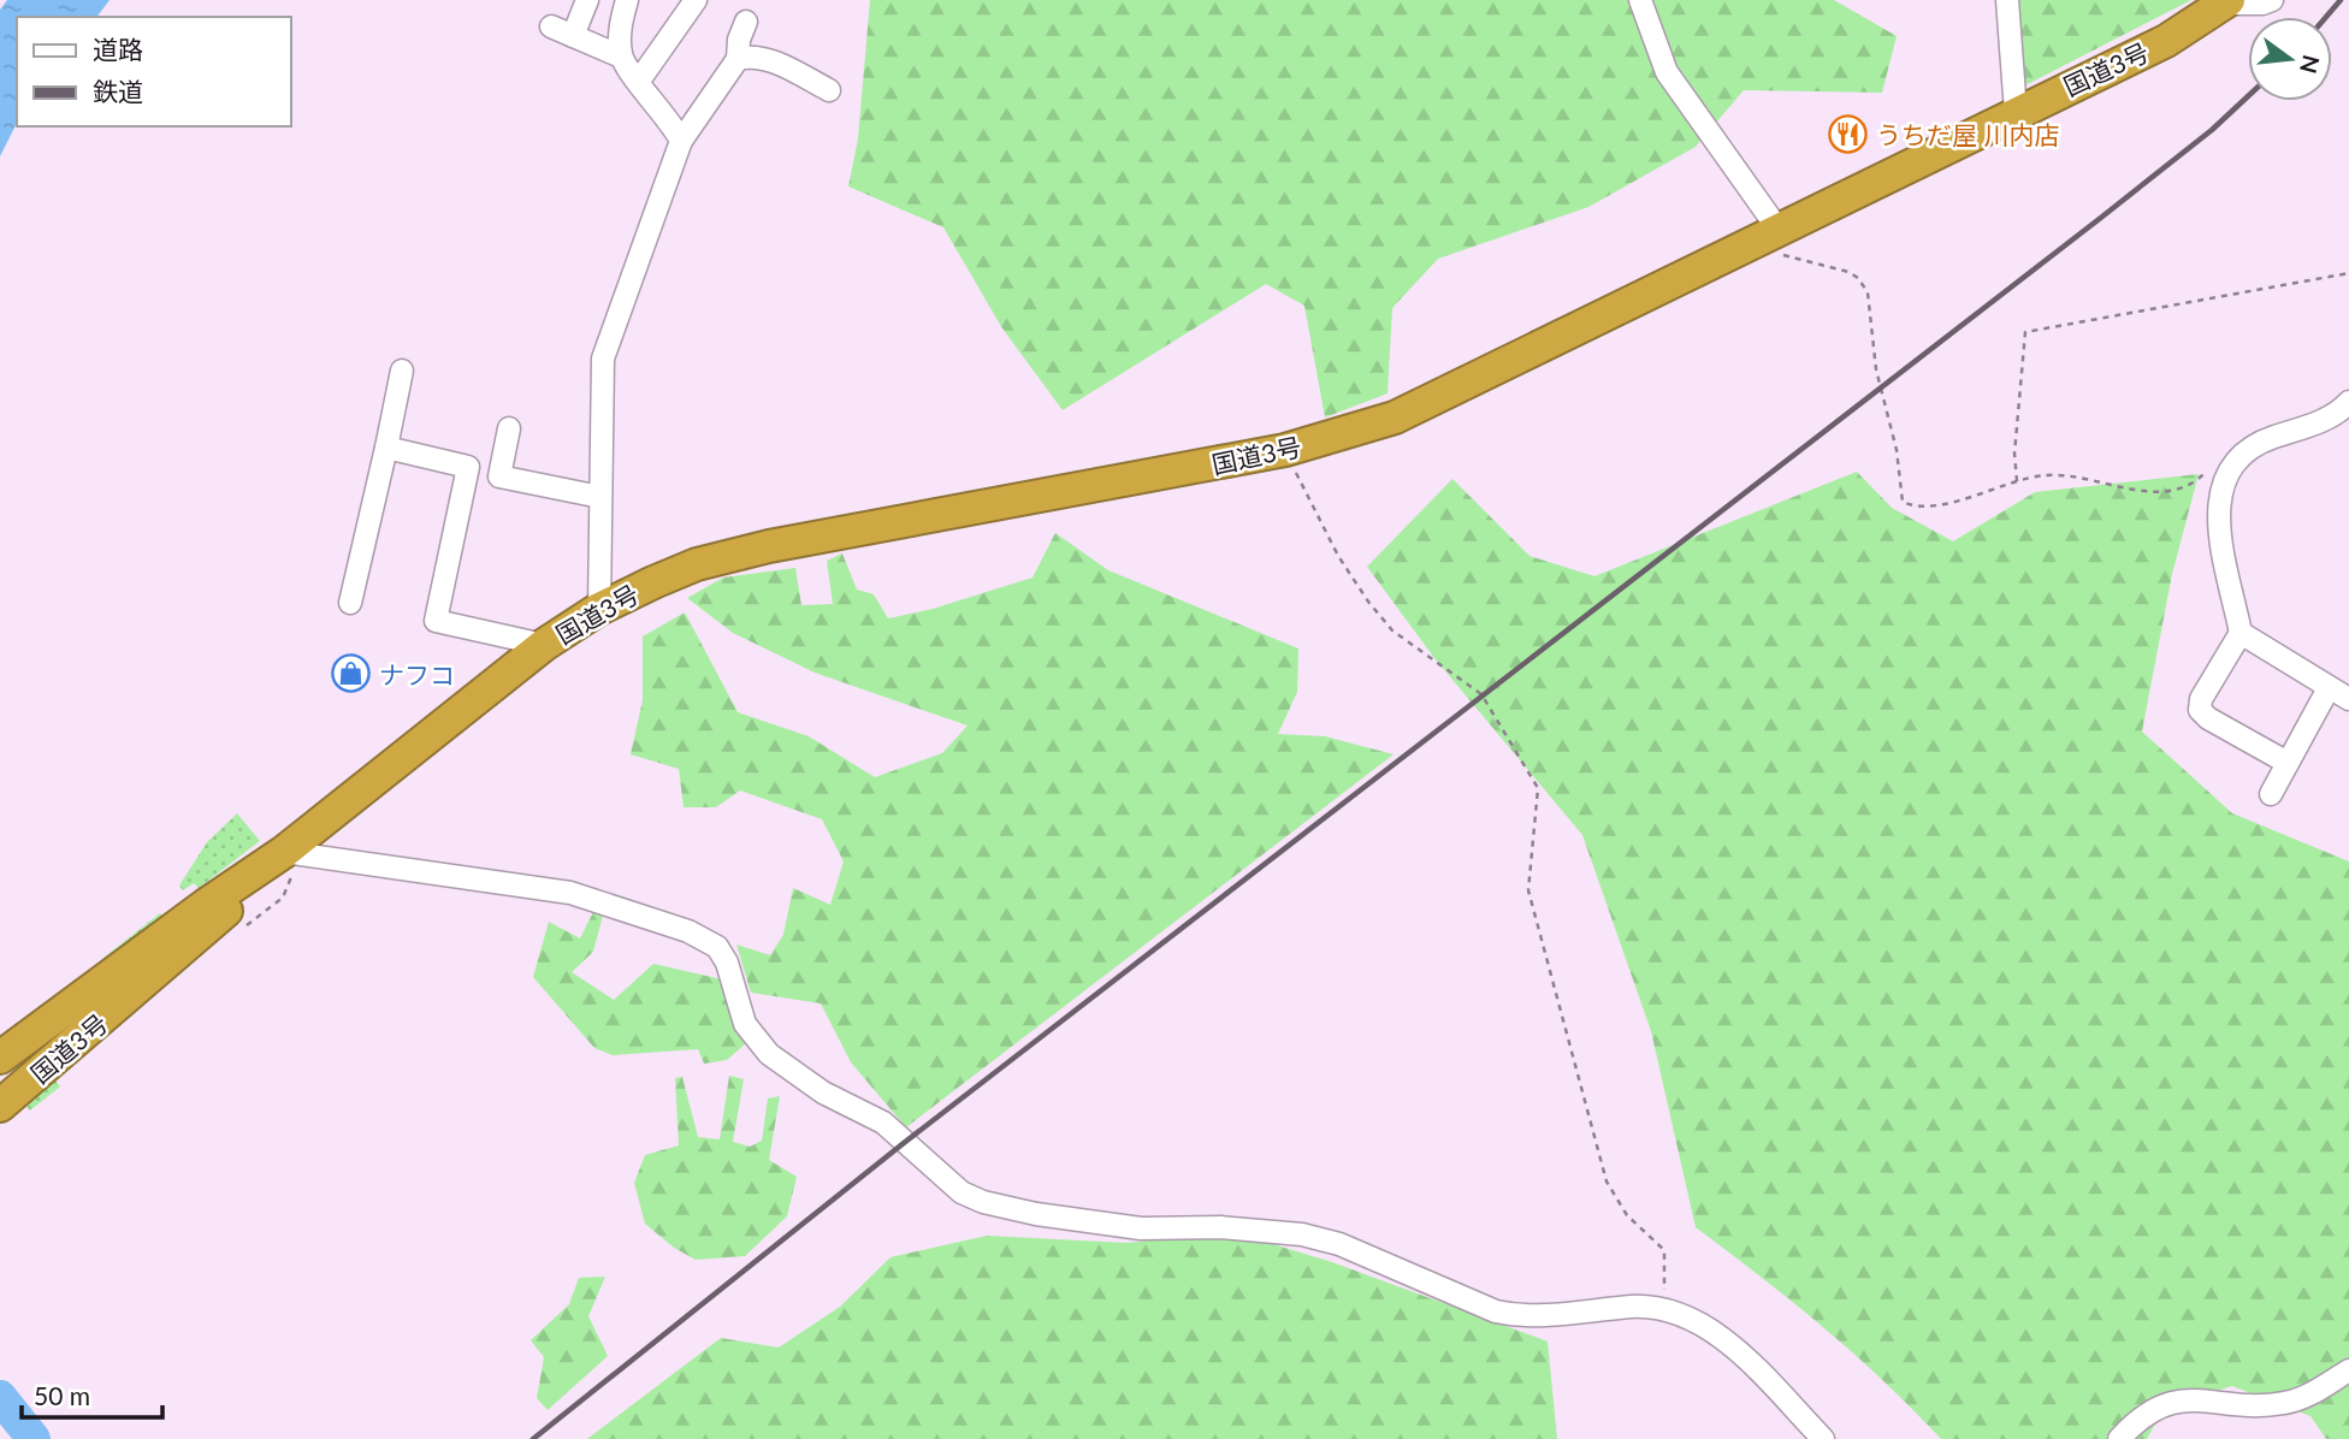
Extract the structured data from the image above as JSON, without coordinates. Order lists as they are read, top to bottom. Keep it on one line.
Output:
{"streets":{"highway":["国道3号"]},"places":{"restaurant":["うちだ屋 川内店"],"shop":["ナフコ"]},"legend":["道路","鉄道"],"scale_bar":"50 m","north":"right"}
